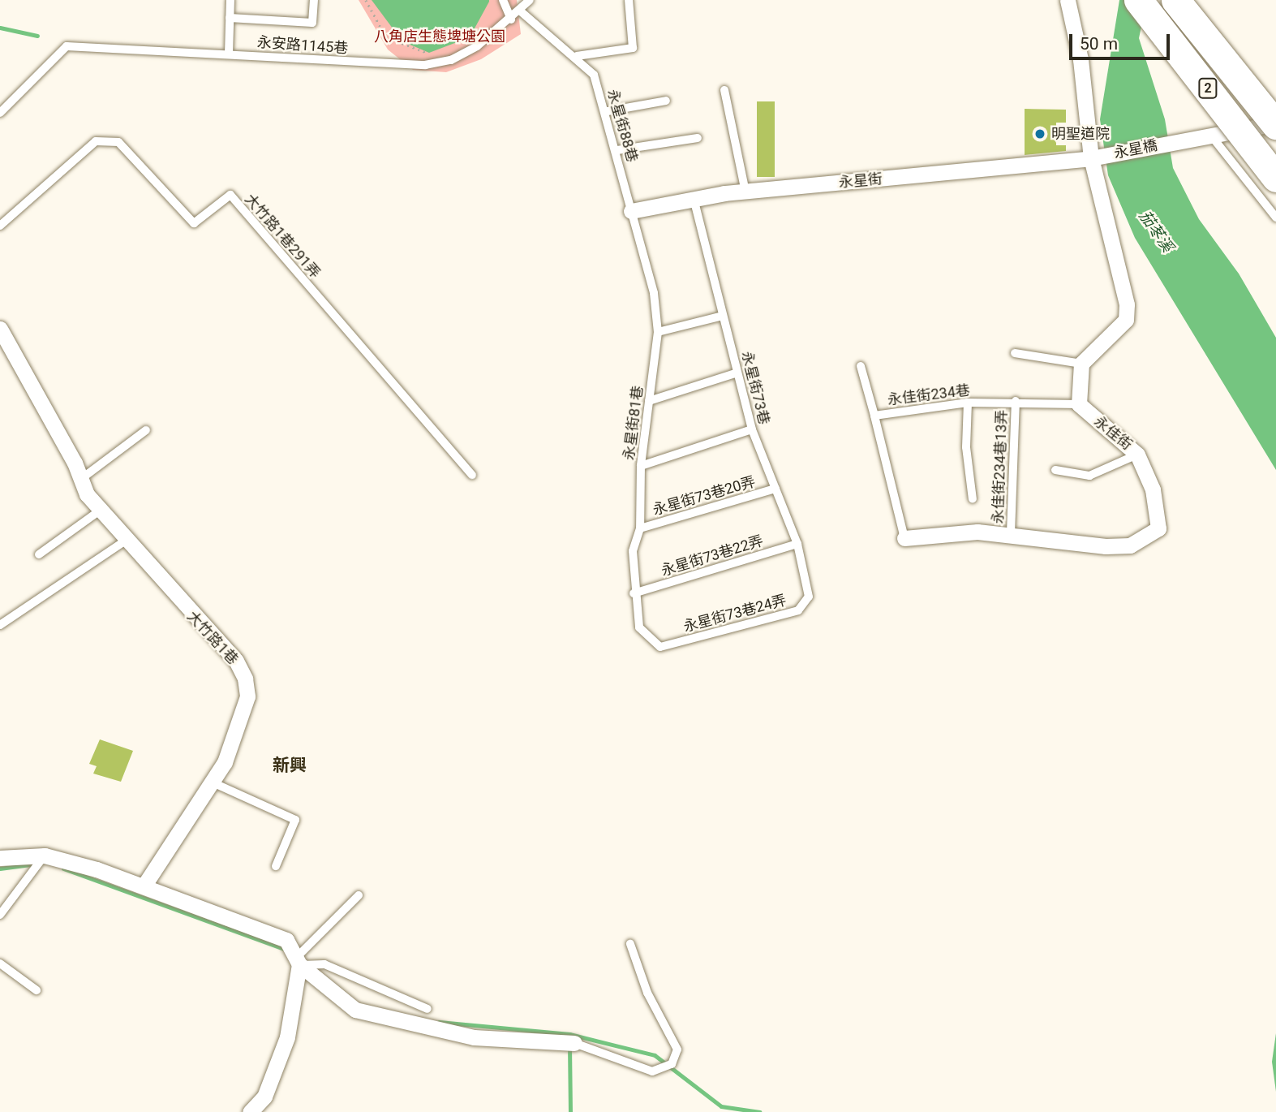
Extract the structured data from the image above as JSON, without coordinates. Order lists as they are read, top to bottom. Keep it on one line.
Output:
{"streets":{"highway":["2"],"street":["永星橋","永星街","永佳街","大竹路1巷"],"lane":["永安路1145巷","永星街88巷","大竹路1巷291弄","永星街73巷","永佳街234巷","永星街81巷","永佳街234巷13弄","永星街73巷20弄","永星街73巷22弄","永星街73巷24弄"]},"crossings":[["永安路1145巷","永星街88巷"],["永星街88巷","永星街"],["永星街88巷","永星街81巷"],["永星橋","永星街"],["永星街","永星街73巷"],["永星街","永星街81巷"],["永星街73巷","永星街73巷20弄"],["永星街73巷","永星街73巷22弄"],["永星街73巷","永星街73巷24弄"],["永佳街234巷","永佳街"],["永佳街234巷","永佳街234巷13弄"],["永星街81巷","永星街73巷20弄"],["永星街81巷","永星街73巷22弄"],["永星街81巷","永星街73巷24弄"],["永佳街","永佳街234巷13弄"]],"districts":["新興"],"water":["茄苳溪"],"parks":["八角店生態埤塘公園"],"places":["明聖道院"],"scale_bar":"50 m"}
